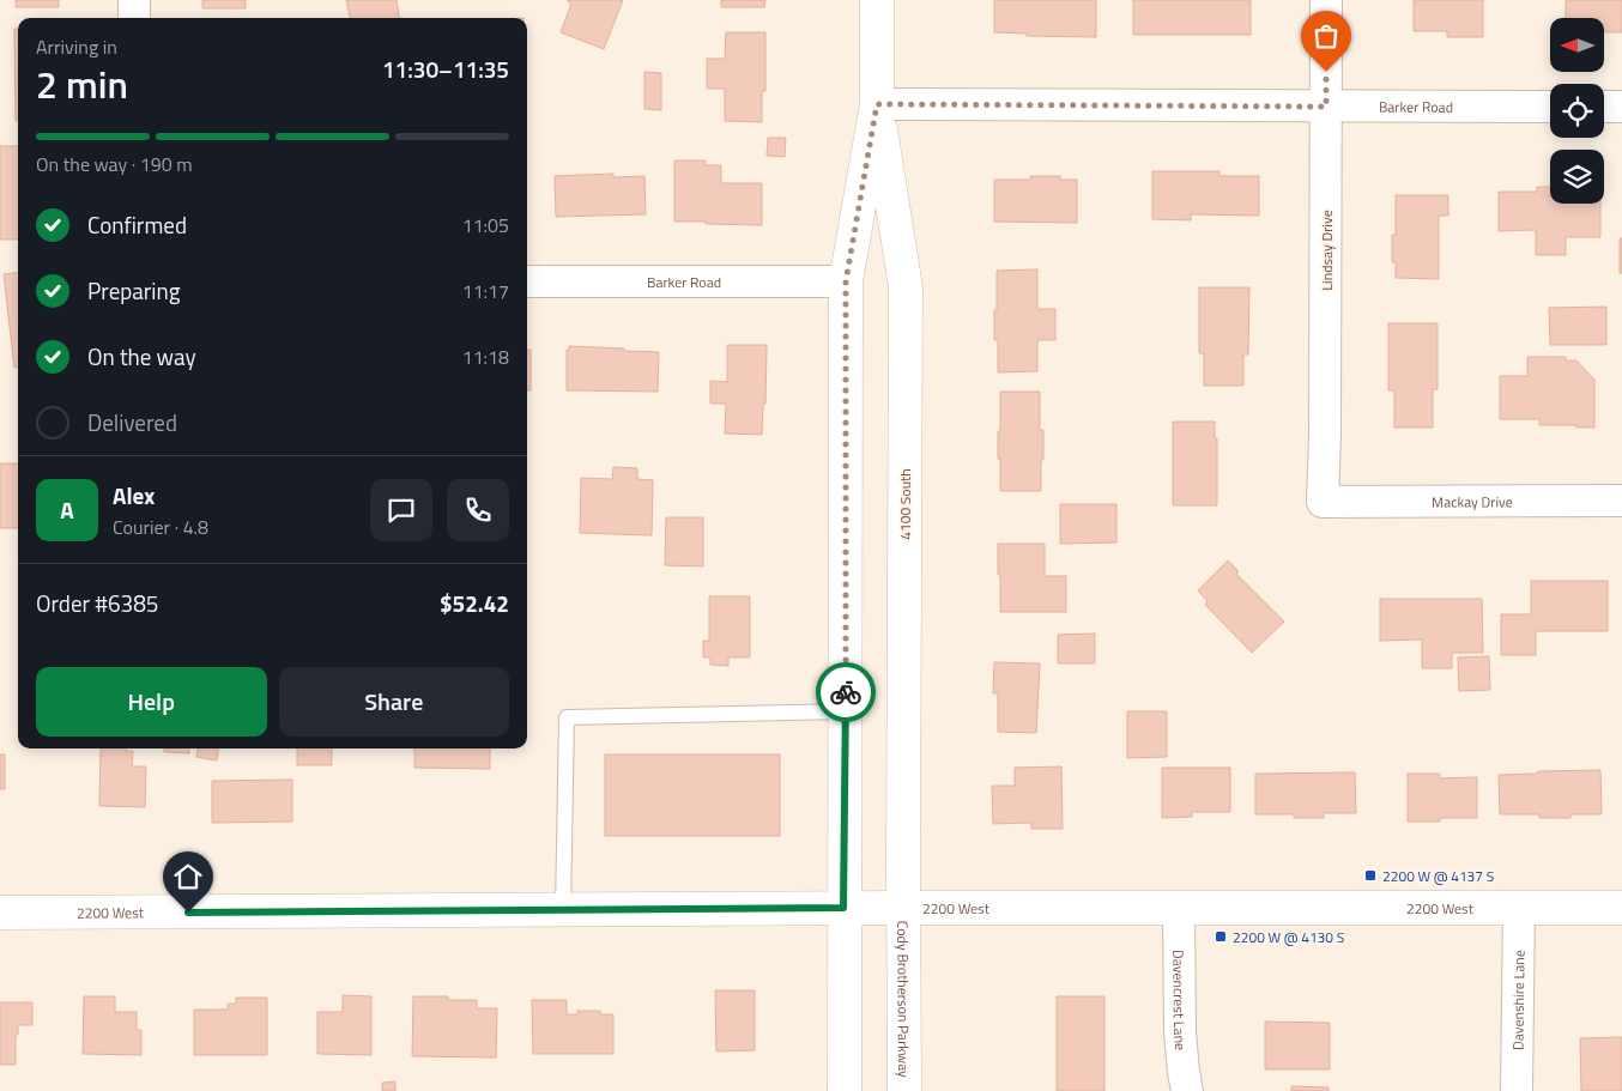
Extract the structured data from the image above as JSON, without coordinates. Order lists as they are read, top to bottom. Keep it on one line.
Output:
{"streets":{"main road":["4100 South","2200 West","Cody Brotherson Parkway"],"street":["Barker Road","Lindsay Drive","Mackay Drive","Davencrest Lane","Davenshire Lane"]},"crossings":[["Barker Road","Lindsay Drive"],["Barker Road","4100 South"],["Lindsay Drive","Mackay Drive"],["4100 South","2200 West"],["4100 South","Cody Brotherson Parkway"],["2200 West","Cody Brotherson Parkway"],["2200 West","Davencrest Lane"],["2200 West","Davenshire Lane"]],"places":{"transit":["2200 W @ 4137 S","2200 W @ 4130 S"]},"north":"left","page":{"heading":["2 min","Arriving in","11:30–11:35"],"panel":["Alex","Courier · 4.8","Order #6385","$52.42"],"bar":"On the way · 190 m","list":[["Confirmed","11:05"],["Preparing","11:17"],["On the way","11:18"],"Delivered"],"round":"A","buttons":["Help","Share"]}}
